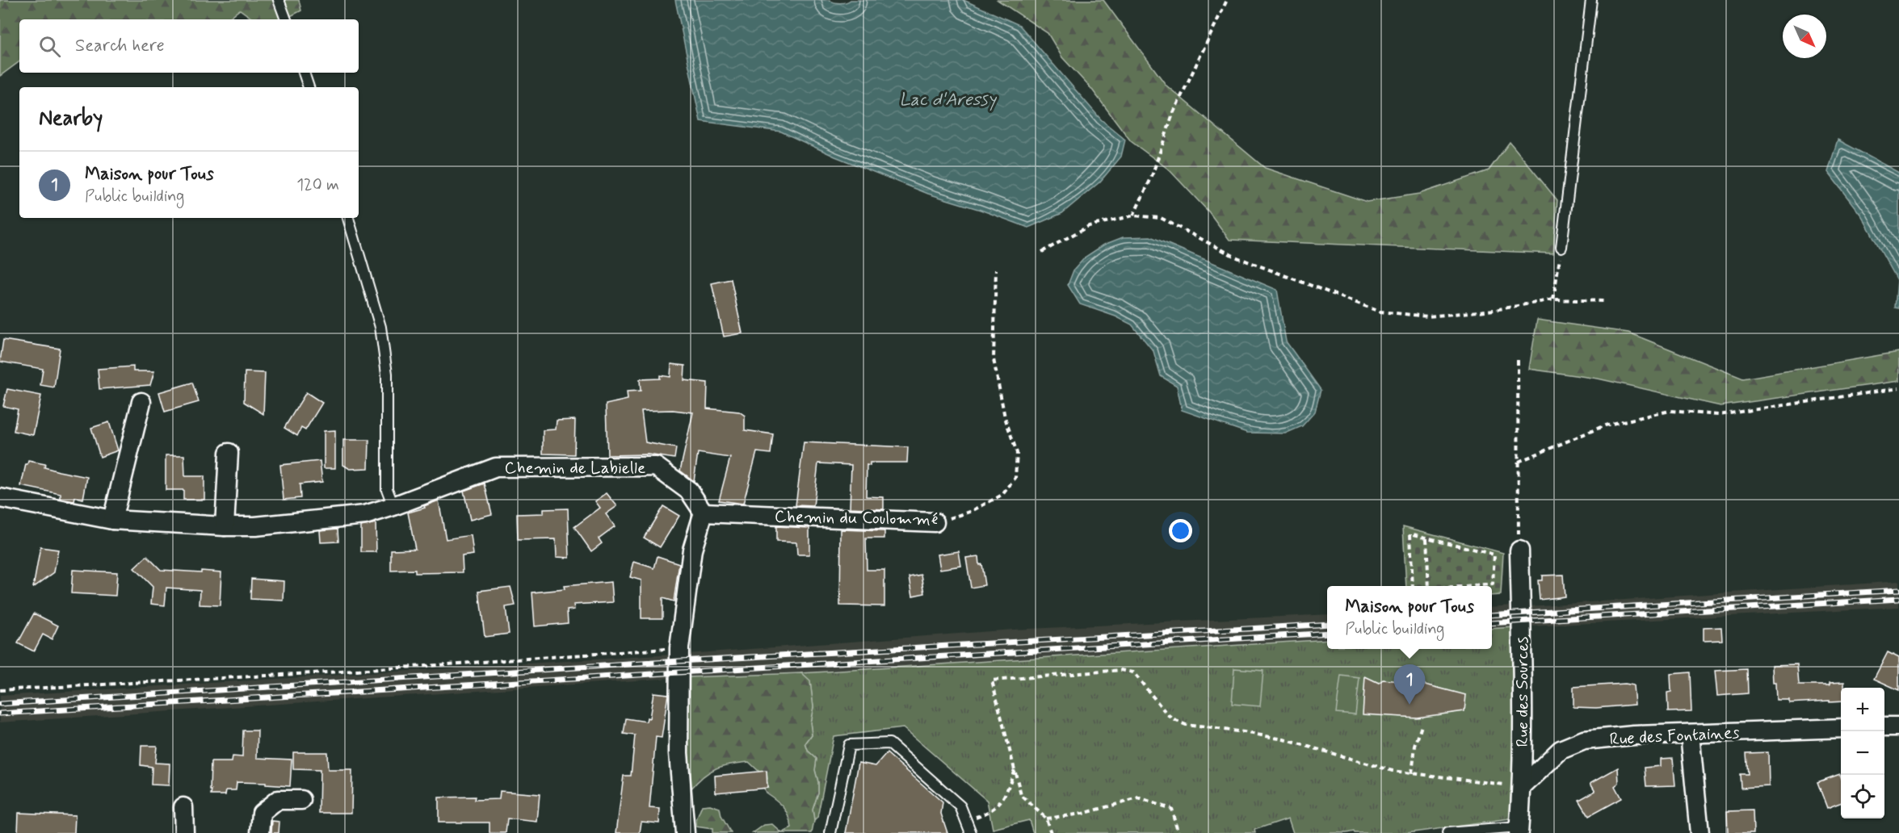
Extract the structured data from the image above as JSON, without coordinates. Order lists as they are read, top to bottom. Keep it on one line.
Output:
{"streets":{"street":["Chemin de Labielle","Chemin du Coulommé","Rue des Sources","Rue des Fontaines"]},"crossings":[["Chemin de Labielle","Chemin du Coulommé"],["Rue des Sources","Rue des Fontaines"]],"water":["Lac d'Aressy"],"north":"bottom right","page":{"search":"Search here","heading":"Nearby","list":[{"mark":"1","name":"Maison pour Tous","note":"Public building","value":"120 m"}],"popup":["Maison pour Tous","Public building"],"pins":"1","map_buttons":["+","−"]}}
